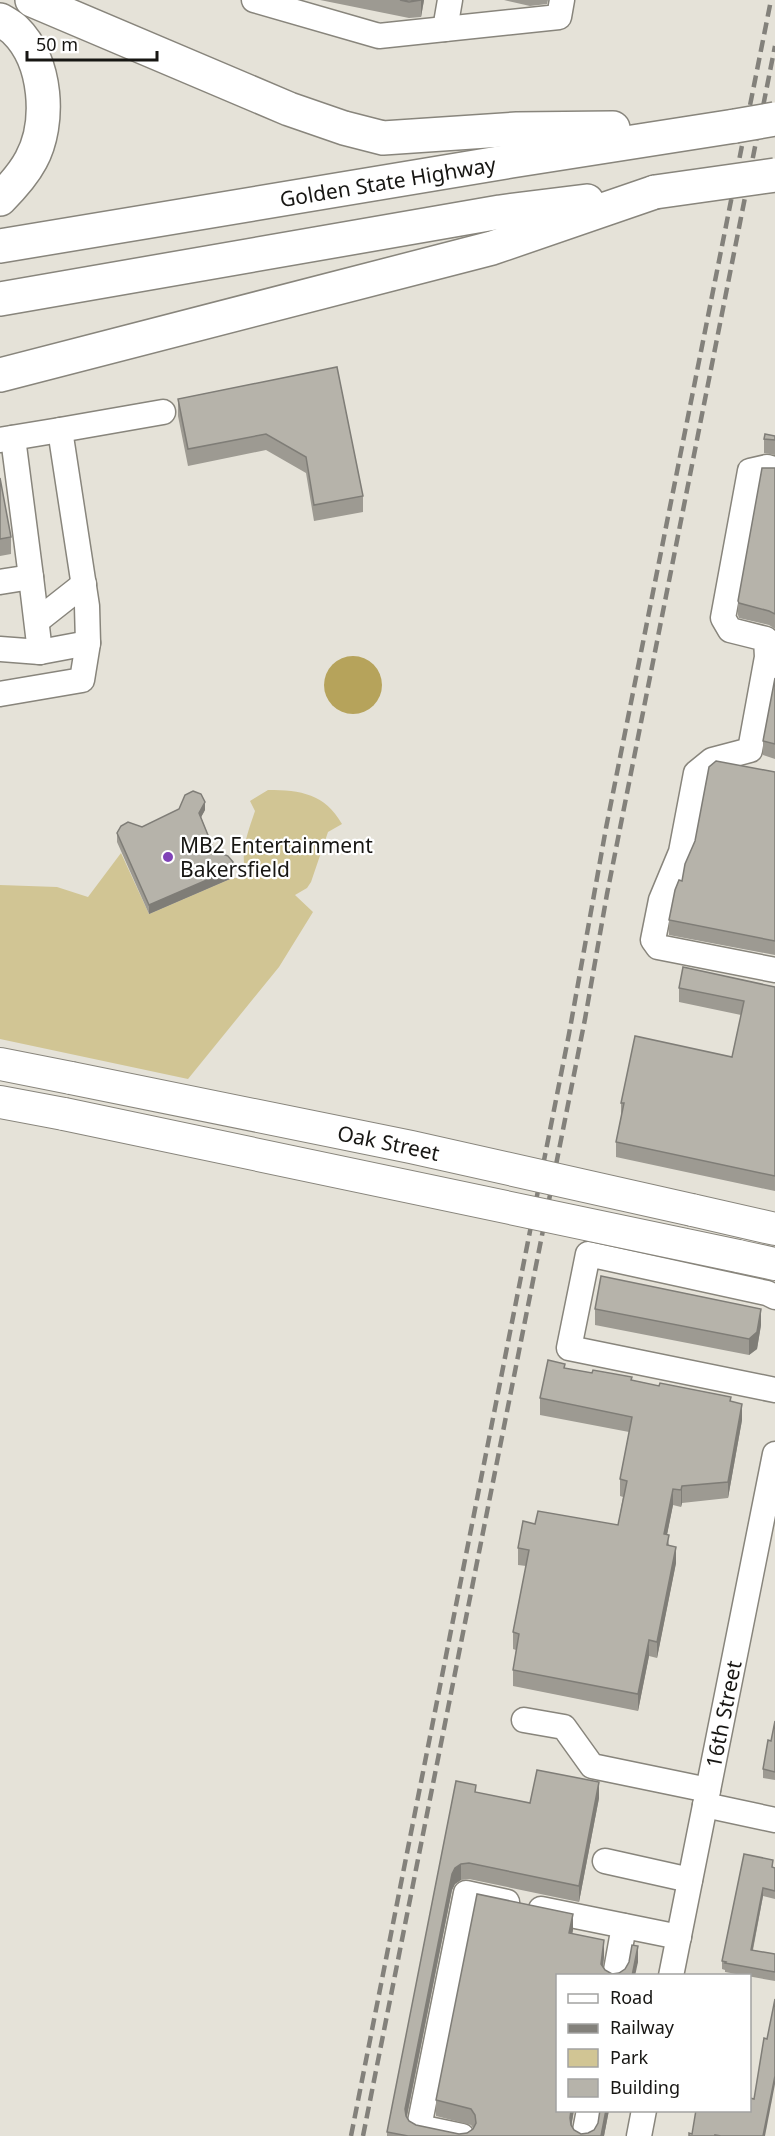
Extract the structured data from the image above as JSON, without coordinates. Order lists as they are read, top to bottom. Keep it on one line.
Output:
{"streets":{"highway":["Golden State Highway"],"main road":["Oak Street"],"street":["16th Street"]},"places":["MB2 Entertainment Bakersfield"],"legend":["Road","Railway","Park","Building"],"scale_bar":"50 m"}
